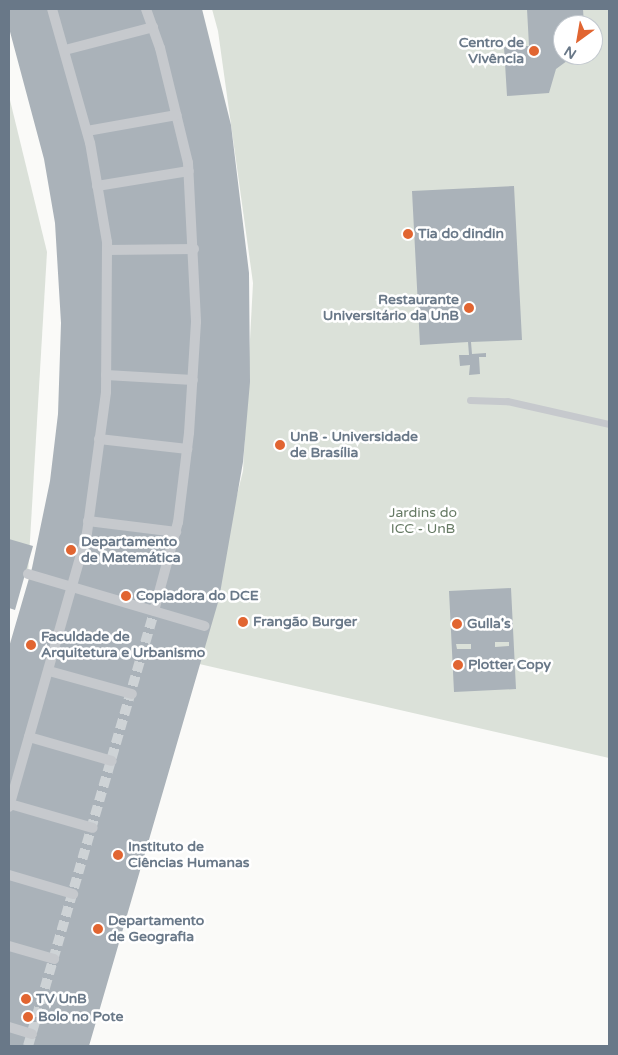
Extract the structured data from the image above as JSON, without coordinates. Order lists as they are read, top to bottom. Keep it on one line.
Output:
{"parks":["Jardins do ICC - UnB"],"places":["Centro de Vivência","Tia do dindin","Restaurante Universitário da UnB","UnB - Universidade de Brasília","Departamento de Matemática","Copiadora do DCE","Frangão Burger","Gulla's","Faculdade de Arquitetura e Urbanismo","Plotter Copy","Instituto de Ciências Humanas","Departamento de Geografia","TV UnB","Bolo no Pote"],"north":"bottom left"}
